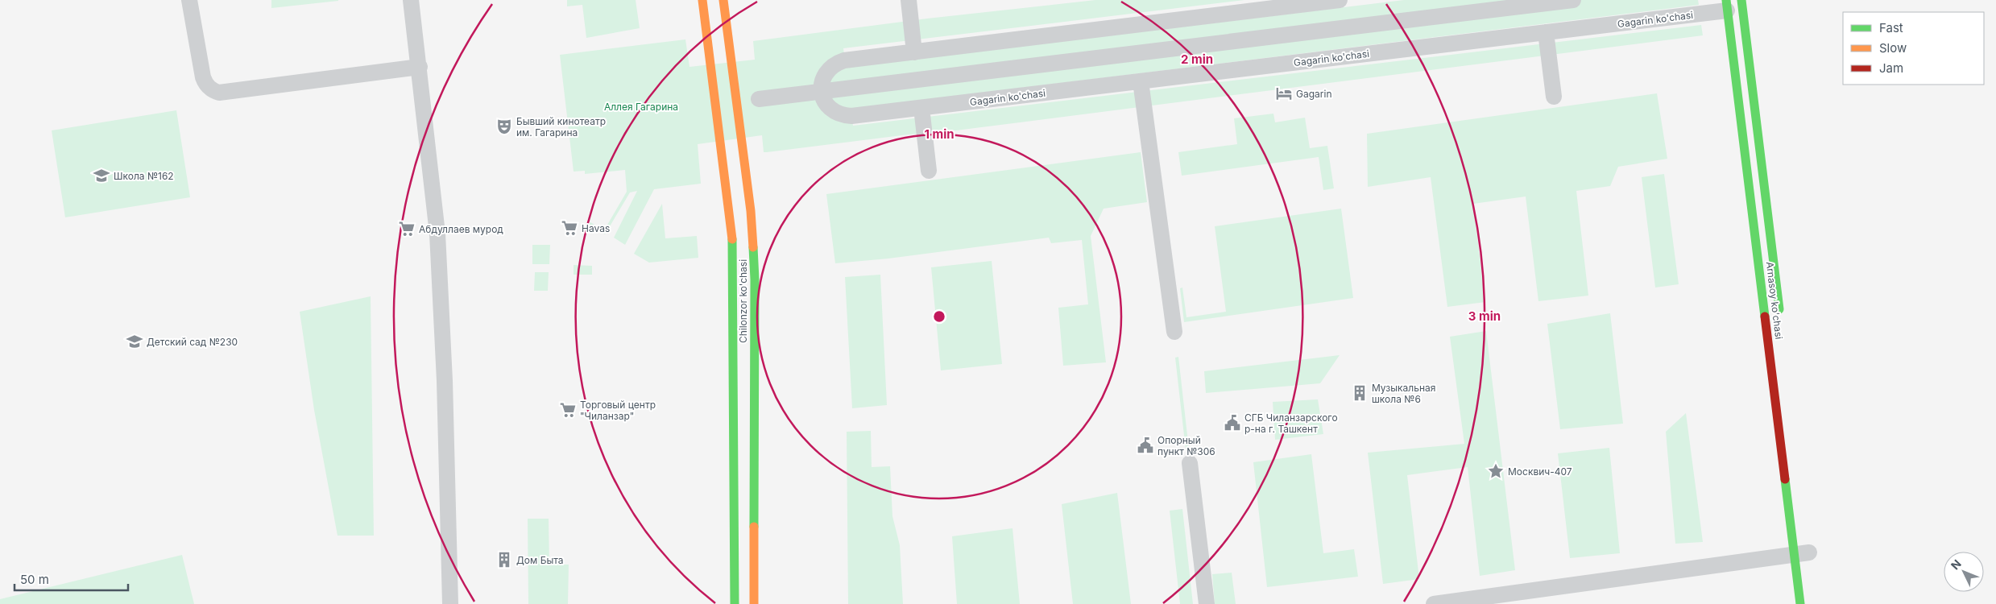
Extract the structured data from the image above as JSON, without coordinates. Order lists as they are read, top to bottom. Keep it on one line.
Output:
{"streets":{"main road":["Arnasoy ko'chasi","Chilonzor ko'chasi"],"street":["Gagarin ko'chasi"]},"crossings":[["Gagarin ko'chasi","Arnasoy ko'chasi"]],"parks":["Аллея Гагарина"],"places":{"hotel":["Gagarin"],"theatre":["Бывший кинотеатр им. Гагарина"],"school or university":["Школа №162","Детский сад №230"],"supermarket":["Havas","Абдуллаев мурод","Торговый центр \"Чиланзар\""],"building":["Mузыкальная школа №6","Дом Быта"],"public building":["СГБ Чиланзарского р-на г. Ташкент","Опорный пункт №306"],"place":["Москвич-407"]},"legend":["Fast","Slow","Jam"],"scale_bar":"50 m","north":"top left","rings":["2 min","1 min","3 min"]}
